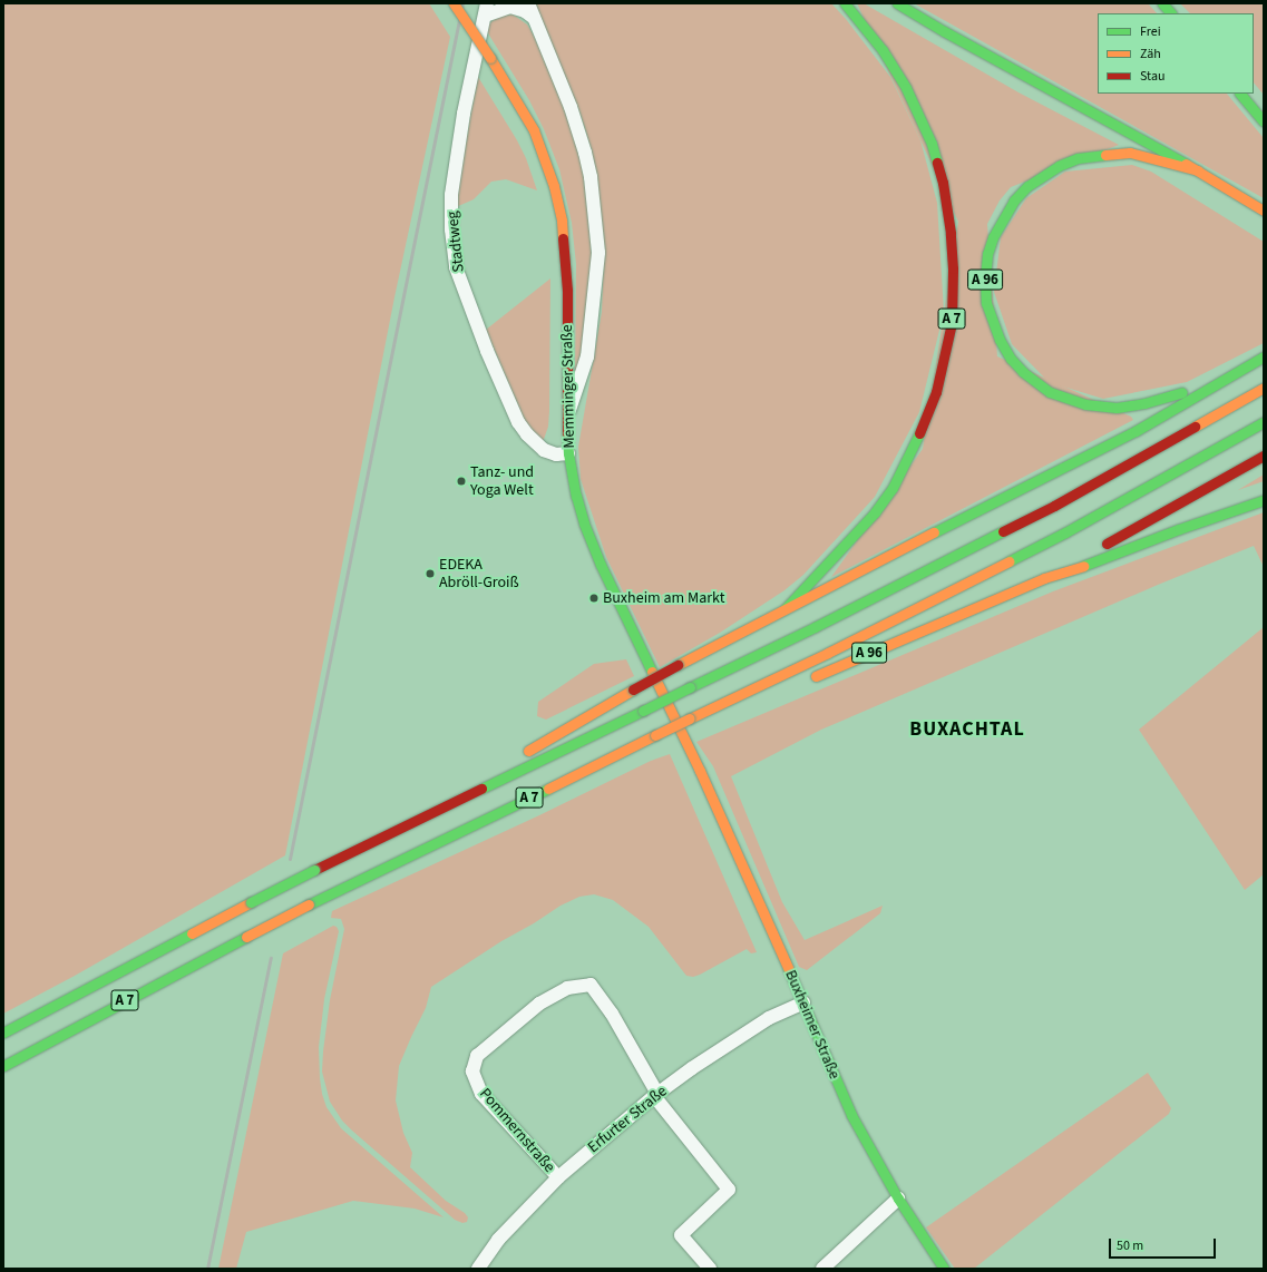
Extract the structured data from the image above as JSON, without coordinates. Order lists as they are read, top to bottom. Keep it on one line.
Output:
{"streets":{"main road":["A 96","A 7","Memminger Straße","Buxheimer Straße"],"street":["Stadtweg","Erfurter Straße","Pommernstraße"]},"crossings":[["Stadtweg","Memminger Straße"],["A 96","A 7"],["Memminger Straße","Buxheimer Straße"],["Buxheimer Straße","Erfurter Straße"],["Erfurter Straße","Pommernstraße"]],"districts":["BUXACHTAL"],"places":["Tanz- und Yoga Welt","EDEKA Abröll-Groiß","Buxheim am Markt"],"legend":["Frei","Zäh","Stau"],"scale_bar":"50 m"}
